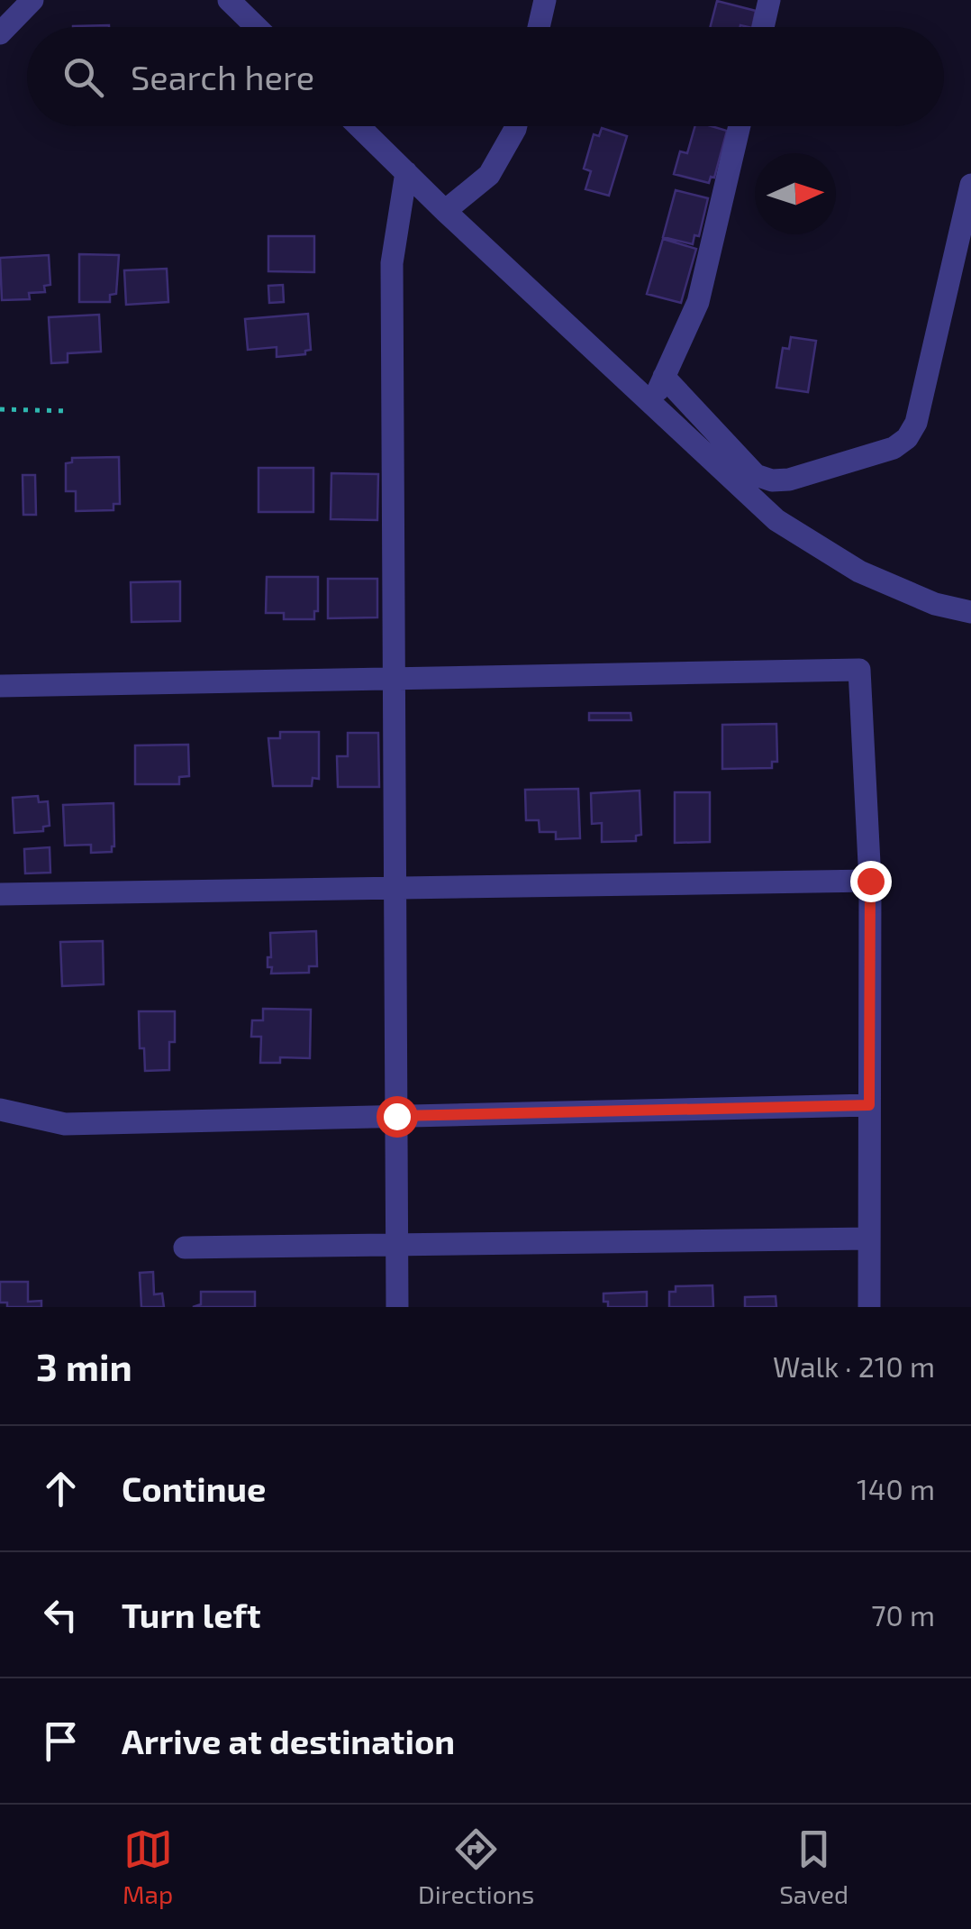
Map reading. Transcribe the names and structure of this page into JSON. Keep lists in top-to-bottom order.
{
  "north": "right",
  "page": {
    "search": "Search here",
    "heading": ["3 min", "Walk · 210 m"],
    "list": [
      ["Continue", "140 m"],
      ["Turn left", "70 m"],
      "Arrive at destination"
    ],
    "nav": ["Map", "Directions", "Saved"]
  }
}
